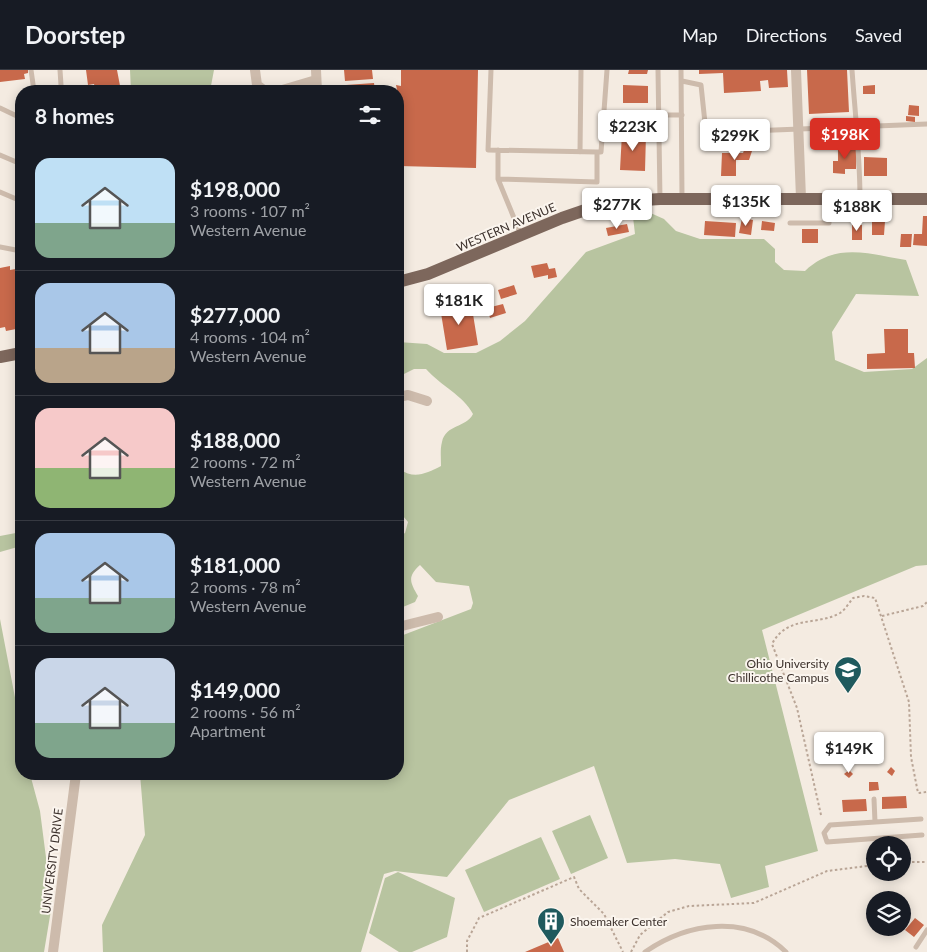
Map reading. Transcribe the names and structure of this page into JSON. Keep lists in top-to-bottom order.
{
  "streets": {
    "main road": ["WESTERN AVENUE"],
    "street": ["UNIVERSITY DRIVE"]
  },
  "places": {
    "school or university": ["Ohio University Chillicothe Campus"],
    "building": ["Shoemaker Center"]
  },
  "page": {
    "header": "Doorstep",
    "nav": ["Map", "Directions", "Saved"],
    "heading": "8 homes",
    "price": [
      "$223K",
      "$198K",
      "$299K",
      "$135K",
      "$277K",
      "$188K",
      "$181K",
      "$149K"
    ],
    "list": [
      {
        "name": "$198,000",
        "note": "3 rooms · 107 m² · Western Avenue"
      },
      {
        "name": "$277,000",
        "note": "4 rooms · 104 m² · Western Avenue"
      },
      {
        "name": "$188,000",
        "note": "2 rooms · 72 m² · Western Avenue"
      },
      {
        "name": "$181,000",
        "note": "2 rooms · 78 m² · Western Avenue"
      },
      {
        "name": "$149,000",
        "note": "2 rooms · 56 m² · Apartment"
      }
    ]
  }
}
